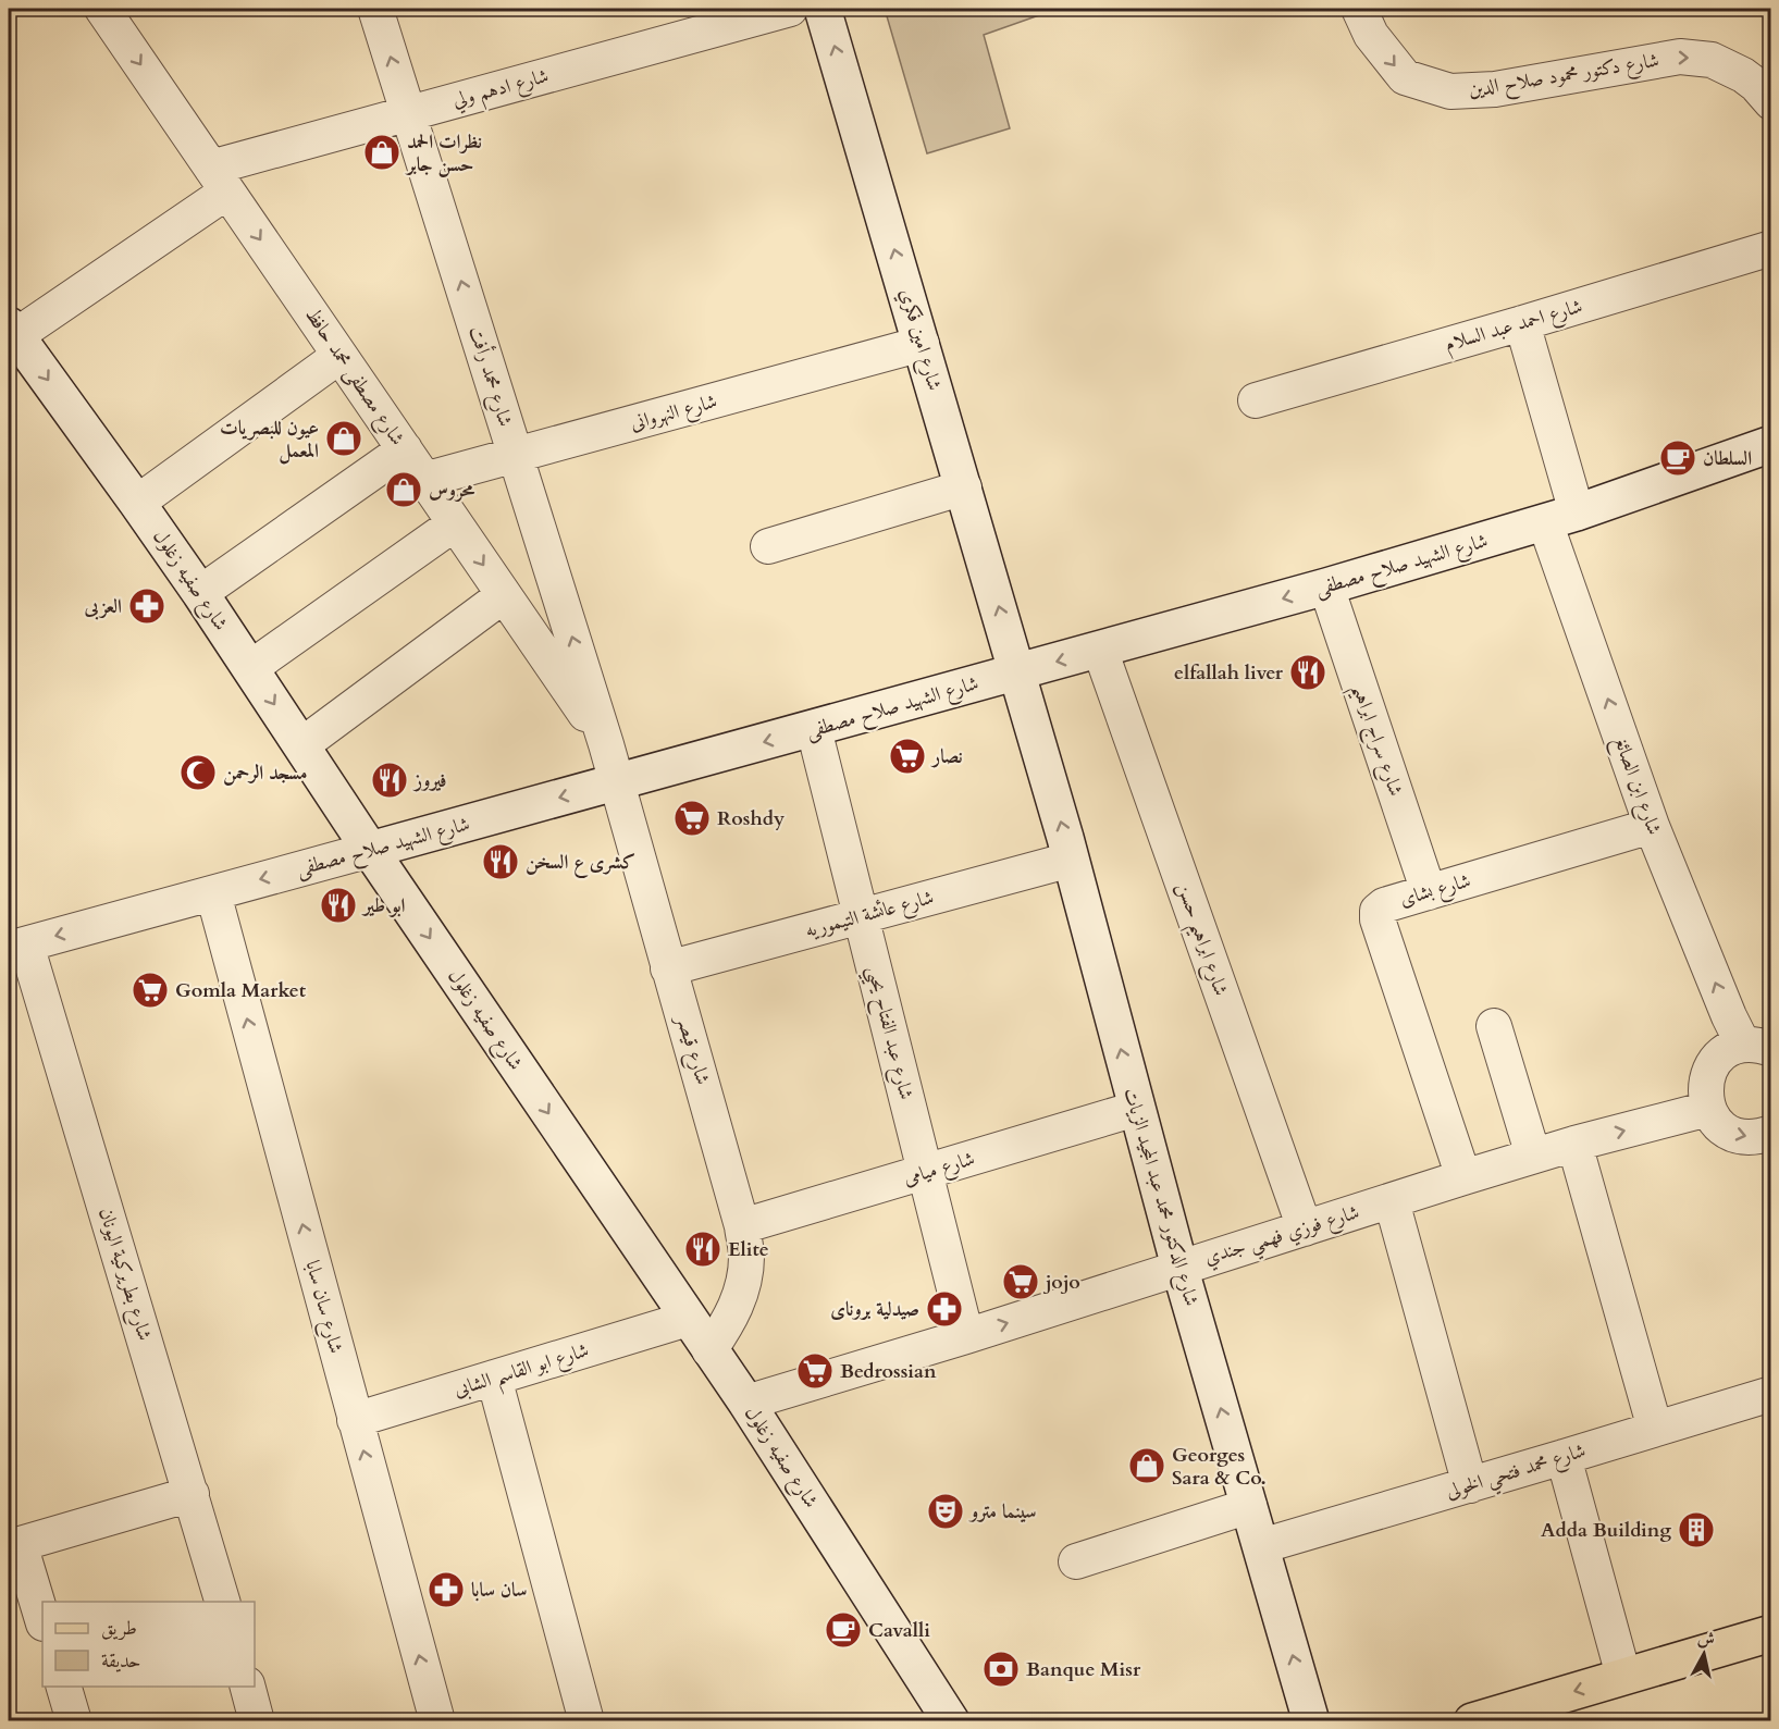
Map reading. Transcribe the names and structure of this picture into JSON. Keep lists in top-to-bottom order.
{
  "streets": {
    "main road": [
      "شارع امين فكري",
      "شارع الشهيد صلاح مصطفى",
      "شارع صفيه زغلول",
      "شارع الدكتور محمد عبد المجيد الزيات"
    ],
    "street": [
      "شارع دكتور محمود صلاح الدين",
      "شارع ادهم ولي",
      "شارع احمد عبد السلام",
      "شارع مصطفى محمد حافظ",
      "شارع محمد رأفت",
      "شارع النهروانى",
      "شارع سراج ابراهيم",
      "شارع ابن الصائغ",
      "شارع بشاى",
      "شارع عائشة التيموريه",
      "شارع ابراهيم حسن",
      "شارع عبد الفتاح يحيي",
      "شارع قيصر",
      "شارع ميامى",
      "شارع فوزي فهمي جندي",
      "شارع بطريركية اليونان",
      "شارع سان سابا",
      "شارع ابو القاسم الشابى",
      "شارع محمد فتحي الخولى"
    ]
  },
  "crossings": [
    ["شارع ادهم ولي", "شارع مصطفى محمد حافظ"],
    ["شارع ادهم ولي", "شارع محمد رأفت"],
    ["شارع ادهم ولي", "شارع صفيه زغلول"],
    ["شارع احمد عبد السلام", "شارع ابن الصائغ"],
    ["شارع امين فكري", "شارع النهروانى"],
    ["شارع امين فكري", "شارع الشهيد صلاح مصطفى"],
    ["شارع امين فكري", "شارع الدكتور محمد عبد المجيد الزيات"],
    ["شارع مصطفى محمد حافظ", "شارع محمد رأفت"],
    ["شارع مصطفى محمد حافظ", "شارع النهروانى"],
    ["شارع مصطفى محمد حافظ", "شارع قيصر"],
    ["شارع محمد رأفت", "شارع النهروانى"],
    ["شارع محمد رأفت", "شارع قيصر"],
    ["شارع الشهيد صلاح مصطفى", "شارع صفيه زغلول"],
    ["شارع الشهيد صلاح مصطفى", "شارع سراج ابراهيم"],
    ["شارع الشهيد صلاح مصطفى", "شارع ابن الصائغ"],
    ["شارع الشهيد صلاح مصطفى", "شارع ابراهيم حسن"],
    ["شارع الشهيد صلاح مصطفى", "شارع عبد الفتاح يحيي"],
    ["شارع الشهيد صلاح مصطفى", "شارع قيصر"],
    ["شارع الشهيد صلاح مصطفى", "شارع الدكتور محمد عبد المجيد الزيات"],
    ["شارع الشهيد صلاح مصطفى", "شارع بطريركية اليونان"],
    ["شارع الشهيد صلاح مصطفى", "شارع سان سابا"],
    ["شارع صفيه زغلول", "شارع قيصر"],
    ["شارع صفيه زغلول", "شارع فوزي فهمي جندي"],
    ["شارع صفيه زغلول", "شارع ابو القاسم الشابى"],
    ["شارع سراج ابراهيم", "شارع بشاى"],
    ["شارع ابن الصائغ", "شارع بشاى"],
    ["شارع بشاى", "شارع فوزي فهمي جندي"],
    ["شارع عائشة التيموريه", "شارع عبد الفتاح يحيي"],
    ["شارع عائشة التيموريه", "شارع قيصر"],
    ["شارع عائشة التيموريه", "شارع الدكتور محمد عبد المجيد الزيات"],
    ["شارع ابراهيم حسن", "شارع فوزي فهمي جندي"],
    ["شارع عبد الفتاح يحيي", "شارع ميامى"],
    ["شارع عبد الفتاح يحيي", "شارع فوزي فهمي جندي"],
    ["شارع قيصر", "شارع ميامى"],
    ["شارع ميامى", "شارع الدكتور محمد عبد المجيد الزيات"],
    ["شارع الدكتور محمد عبد المجيد الزيات", "شارع فوزي فهمي جندي"],
    ["شارع الدكتور محمد عبد المجيد الزيات", "شارع محمد فتحي الخولى"],
    ["شارع سان سابا", "شارع ابو القاسم الشابى"]
  ],
  "one_way": [
    "شارع دكتور محمود صلاح الدين",
    "شارع امين فكري",
    "شارع مصطفى محمد حافظ",
    "شارع محمد رأفت",
    "شارع الشهيد صلاح مصطفى",
    "شارع صفيه زغلول",
    "شارع الدكتور محمد عبد المجيد الزيات"
  ],
  "places": {
    "shop": [
      "نظرات الحمد حسن جابر",
      "عيون للبصريات المعمل",
      "محروس",
      "Georges Sara & Co."
    ],
    "cafe": ["السلطان", "Cavalli"],
    "pharmacy": ["العزبى", "صيدلية بروناى", "سان سابا"],
    "restaurant": [
      "elfallah liver",
      "فيروز",
      "كشرى ع السخن",
      "ابو طير",
      "Elite"
    ],
    "supermarket": [
      "نصار",
      "Roshdy",
      "Gomla Market",
      "jojo",
      "Bedrossian"
    ],
    "mosque": ["مسجد الرحمن"],
    "theatre": ["سينما مترو"],
    "building": ["Adda Building"],
    "bank": ["Banque Misr"]
  },
  "legend": ["طريق", "حديقة"],
  "north": "top"
}
